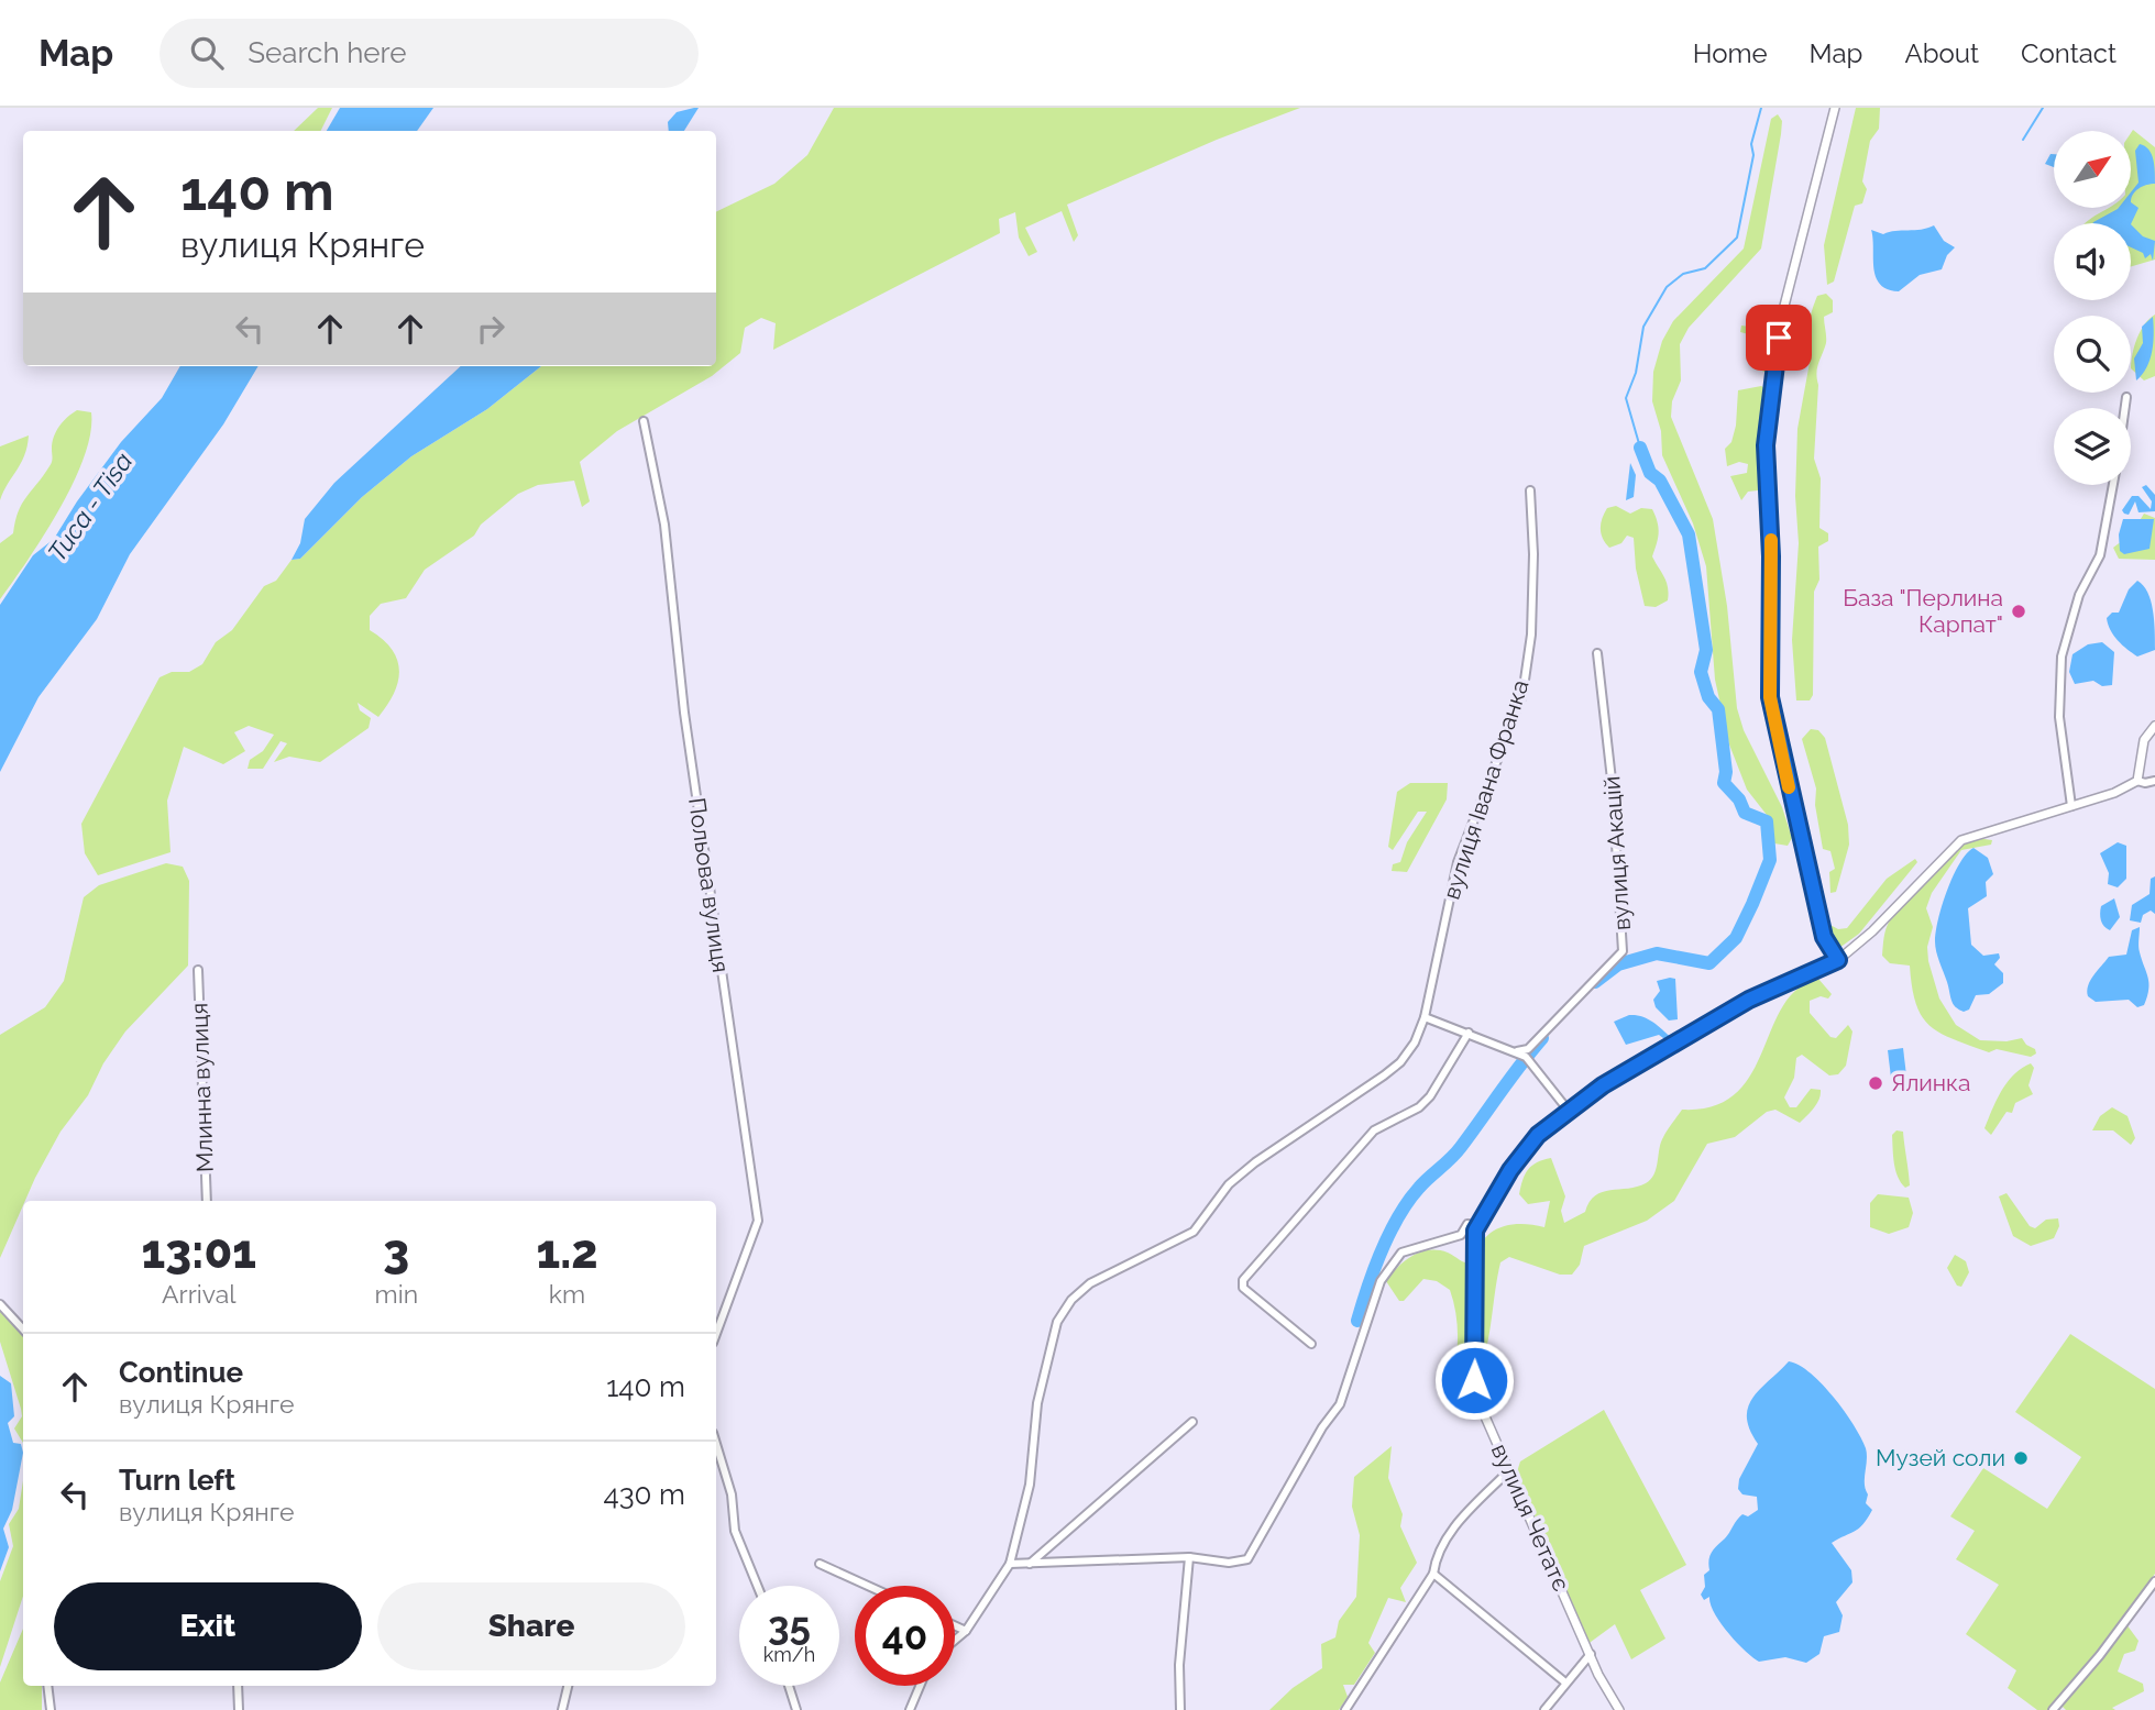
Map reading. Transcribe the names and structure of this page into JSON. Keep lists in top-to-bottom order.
{
  "streets": {
    "street": [
      "вулиця Івана Франка",
      "вулиця Акацій",
      "Польова вулиця",
      "Млинна вулиця",
      "вулиця Четатє"
    ]
  },
  "water": ["Тиса - Tisa"],
  "places": ["База \"Перлина Карпат\"", "Ялинка", "Музей соли"],
  "north": "top right",
  "page": {
    "header": "Map",
    "search": "Search here",
    "nav": [
      "Home",
      "Map",
      "About",
      "Contact"
    ],
    "turn": ["140 m", "вулиця Крянге"],
    "eta": [
      "13:01",
      "Arrival",
      "3",
      "min",
      "1.2",
      "km"
    ],
    "list": [
      {
        "name": "Continue",
        "note": "вулиця Крянге",
        "value": "140 m"
      },
      {
        "name": "Turn left",
        "note": "вулиця Крянге",
        "value": "430 m"
      }
    ],
    "buttons": ["Exit", "Share"],
    "speed": "35 km/h",
    "limit": "40"
  }
}
